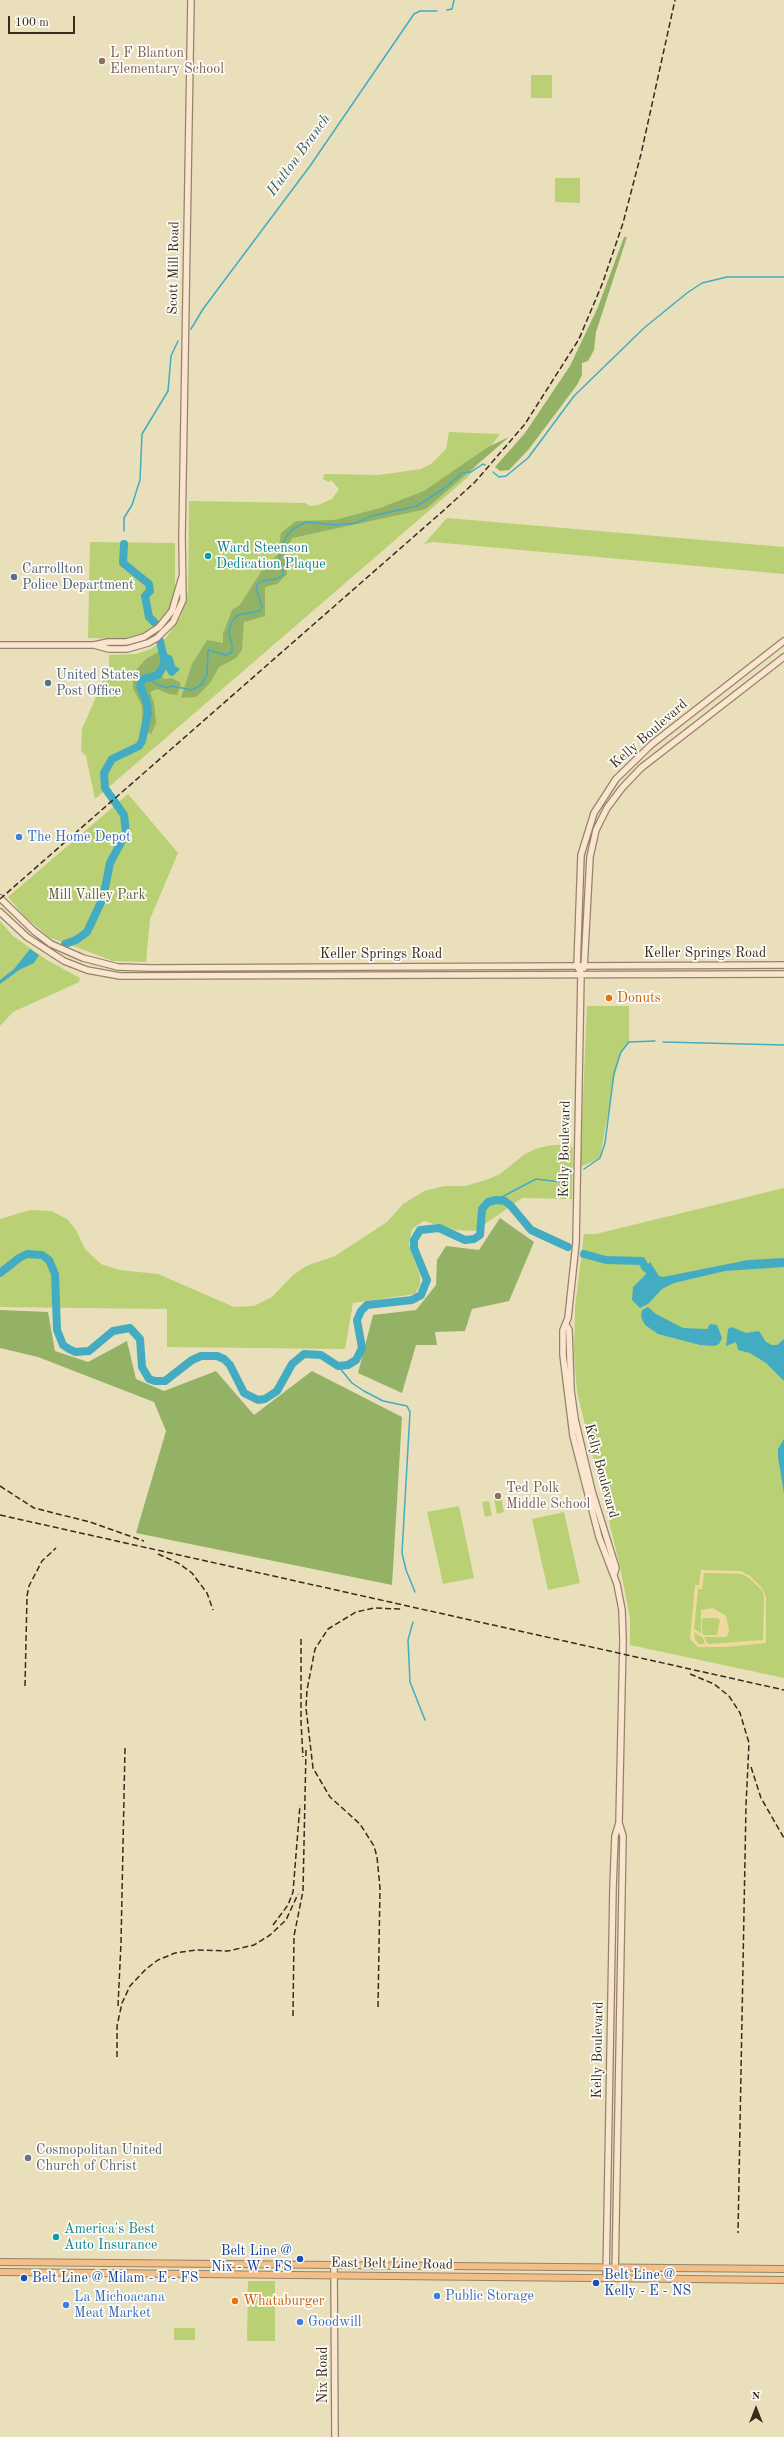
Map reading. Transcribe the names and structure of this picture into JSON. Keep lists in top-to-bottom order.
{
  "streets": {
    "main road": ["East Belt Line Road"],
    "street": [
      "Scott Mill Road",
      "Kelly Boulevard",
      "Keller Springs Road",
      "Nix Road"
    ]
  },
  "crossings": [
    ["Kelly Boulevard", "Keller Springs Road"],
    ["Kelly Boulevard", "East Belt Line Road"],
    ["East Belt Line Road", "Nix Road"]
  ],
  "water": ["Hutton Branch"],
  "parks": ["Mill Valley Park"],
  "places": [
    "L F Blanton Elementary School",
    "Ward Steenson Dedication Plaque",
    "Carrollton Police Department",
    "United States Post Office",
    "The Home Depot",
    "Donuts",
    "Ted Polk Middle School",
    "Cosmopolitan United Church of Christ",
    "America's Best Auto Insurance",
    "Belt Line @ Nix - W - FS",
    "Belt Line @ Milam - E - FS",
    "Belt Line @ Kelly - E - NS",
    "Public Storage",
    "Whataburger",
    "La Michoacana Meat Market",
    "Goodwill"
  ],
  "scale_bar": "100 m",
  "north": "top"
}
